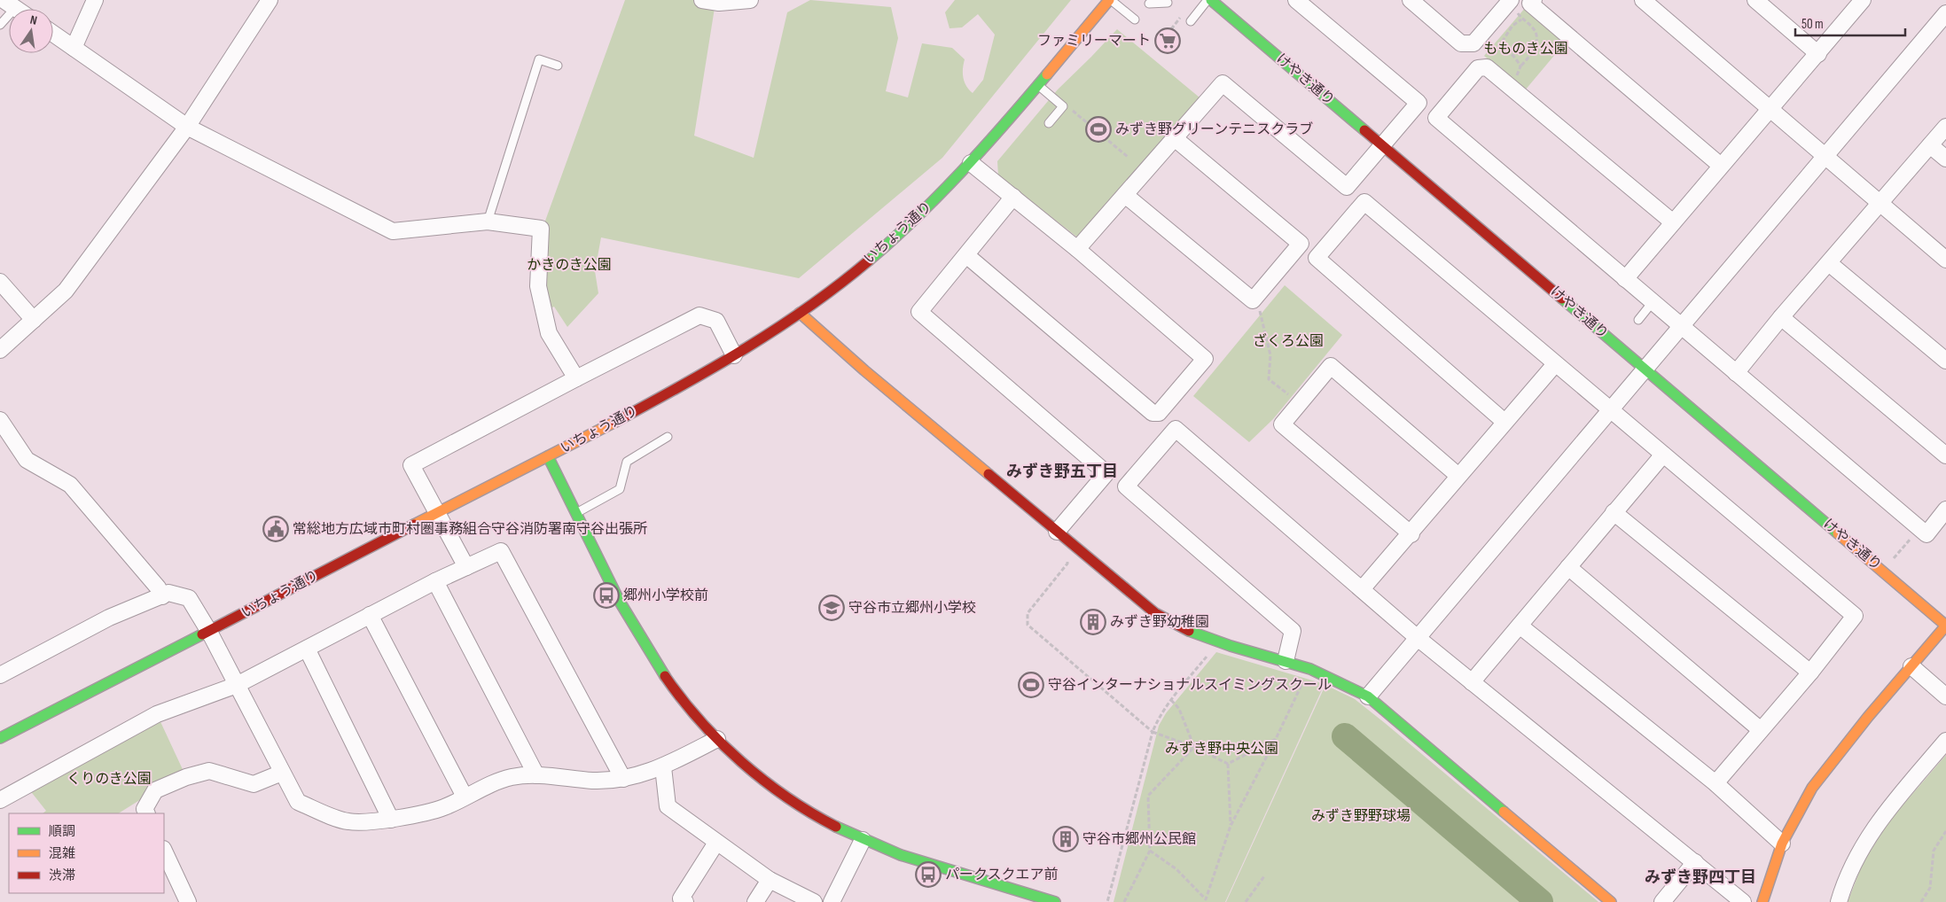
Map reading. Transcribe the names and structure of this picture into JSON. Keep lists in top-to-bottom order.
{
  "streets": {
    "street": ["けやき通り", "いちょう通り"]
  },
  "districts": ["みずき野五丁目", "みずき野四丁目"],
  "parks": [
    "もものき公園",
    "かきのき公園",
    "ざくろ公園",
    "みずき野中央公園",
    "くりのき公園",
    "みずき野野球場"
  ],
  "places": {
    "supermarket": ["ファミリーマート"],
    "sports": ["みずき野グリーンテニスクラブ", "守谷インターナショナルスイミングスクール"],
    "public building": ["常総地方広域市町村圏事務組合守谷消防署南守谷出張所"],
    "bus stop": ["郷州小学校前", "パークスクエア前"],
    "school or university": ["守谷市立郷州小学校"],
    "building": ["みずき野幼稚園", "守谷市郷州公民館"]
  },
  "legend": ["順調", "混雑", "渋滞"],
  "scale_bar": "50 m",
  "north": "top"
}
